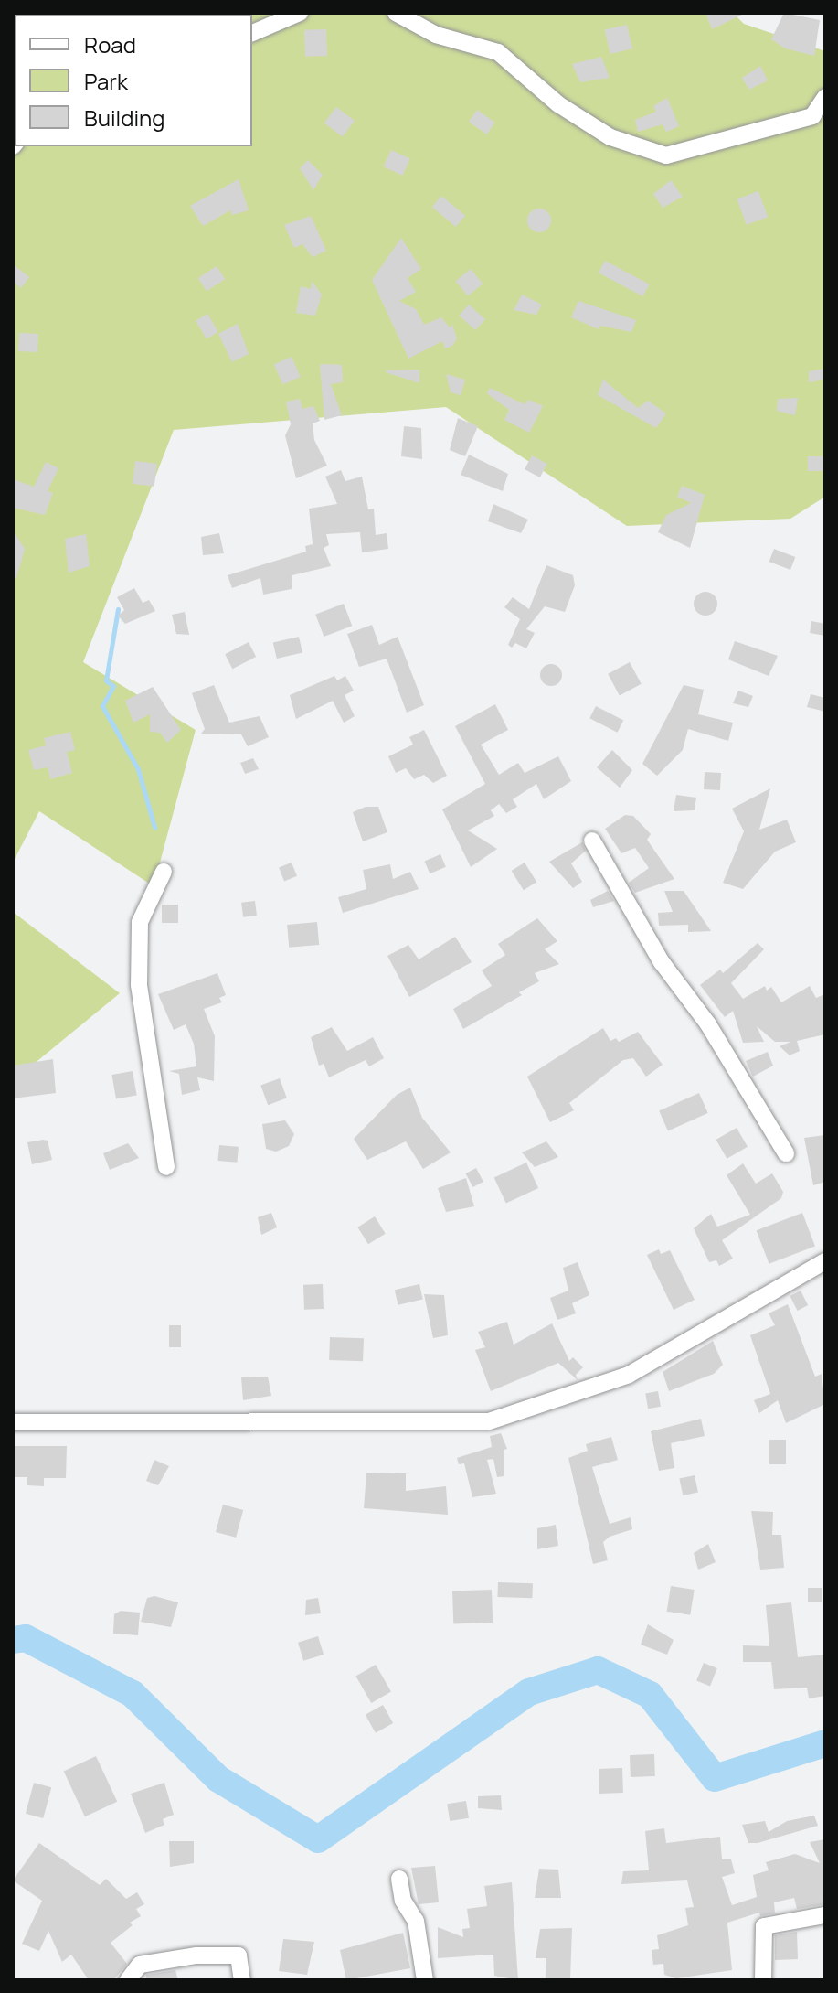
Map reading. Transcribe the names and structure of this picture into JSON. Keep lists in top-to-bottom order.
{
  "legend": ["Road", "Park", "Building"]
}
